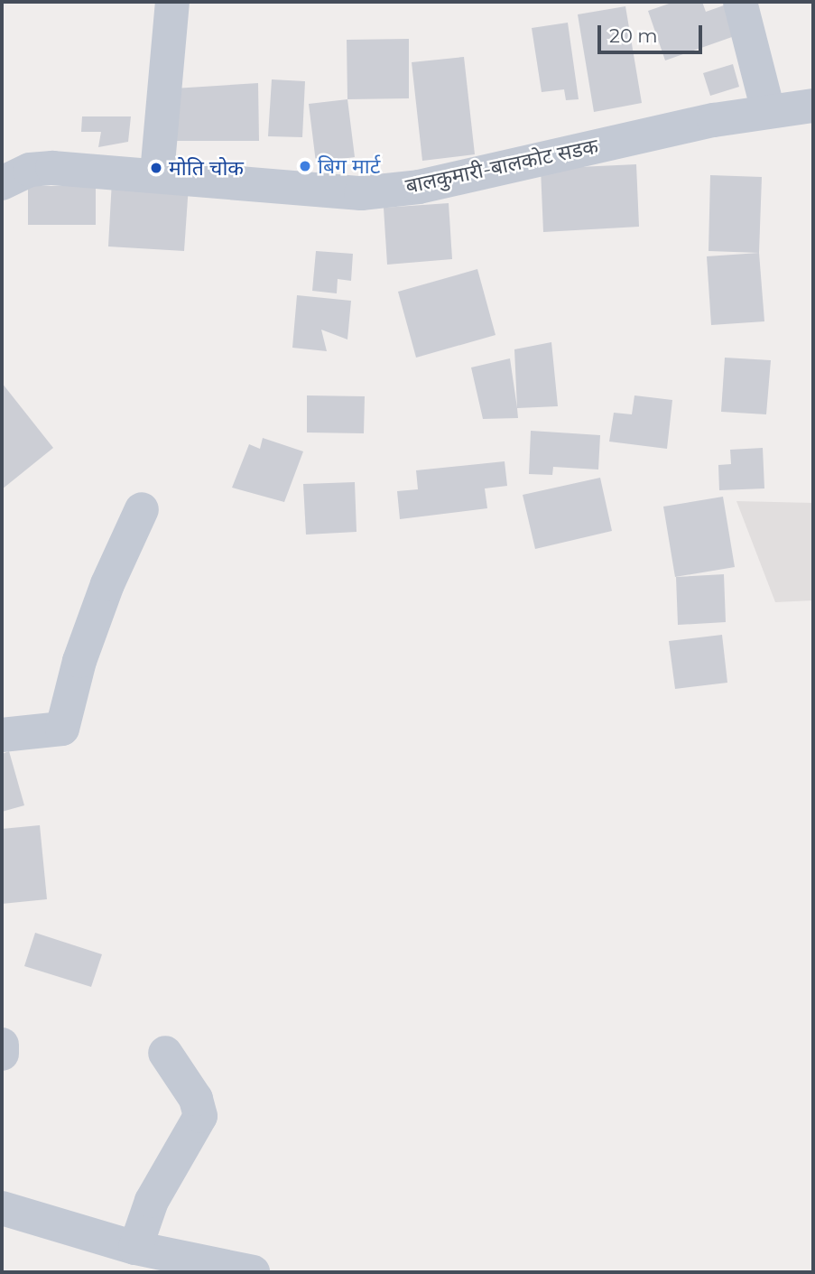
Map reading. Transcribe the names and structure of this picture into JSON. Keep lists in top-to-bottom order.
{
  "streets": {
    "street": ["बालकुमारी-बालकोट सडक"]
  },
  "places": ["बिग मार्ट", "मोति चोक"],
  "scale_bar": "20 m"
}
